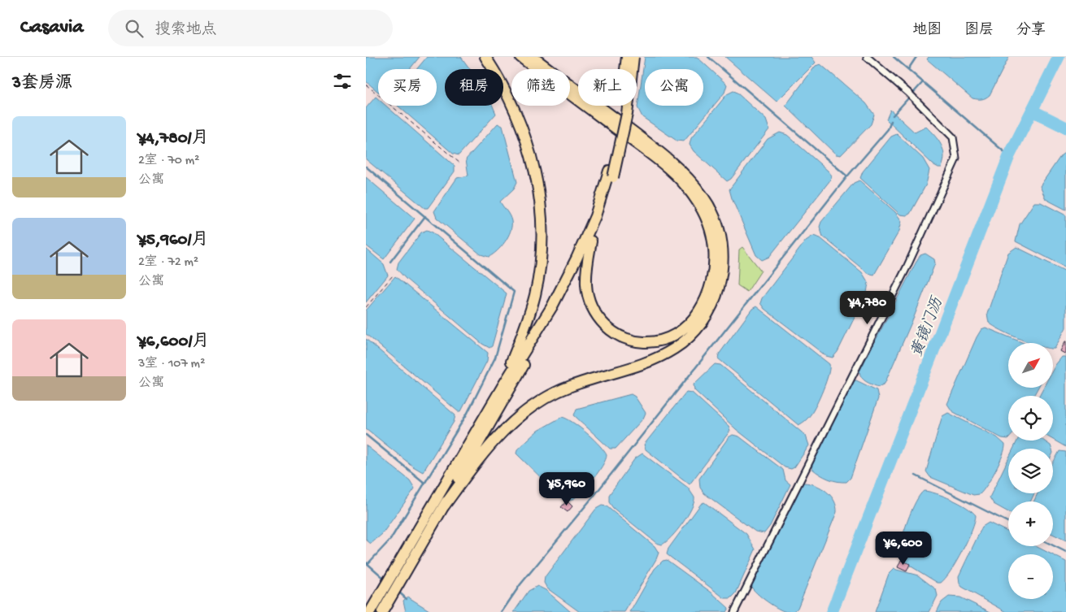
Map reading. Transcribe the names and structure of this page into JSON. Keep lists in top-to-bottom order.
{
  "water": ["黄镜门沥"],
  "north": "top right",
  "page": {
    "header": "Casavia",
    "search": "搜索地点",
    "nav": ["地图", "图层", "分享"],
    "heading": "3套房源",
    "chip": [
      "买房",
      "租房",
      "筛选",
      "新上",
      "公寓"
    ],
    "list": [
      {
        "name": "¥4,780/月",
        "note": "2室 · 70 m² · 公寓"
      },
      {
        "name": "¥5,960/月",
        "note": "2室 · 72 m² · 公寓"
      },
      {
        "name": "¥6,600/月",
        "note": "3室 · 107 m² · 公寓"
      }
    ],
    "price": ["¥4,780", "¥5,960", "¥6,600"],
    "map_buttons": ["+", "−"]
  }
}
